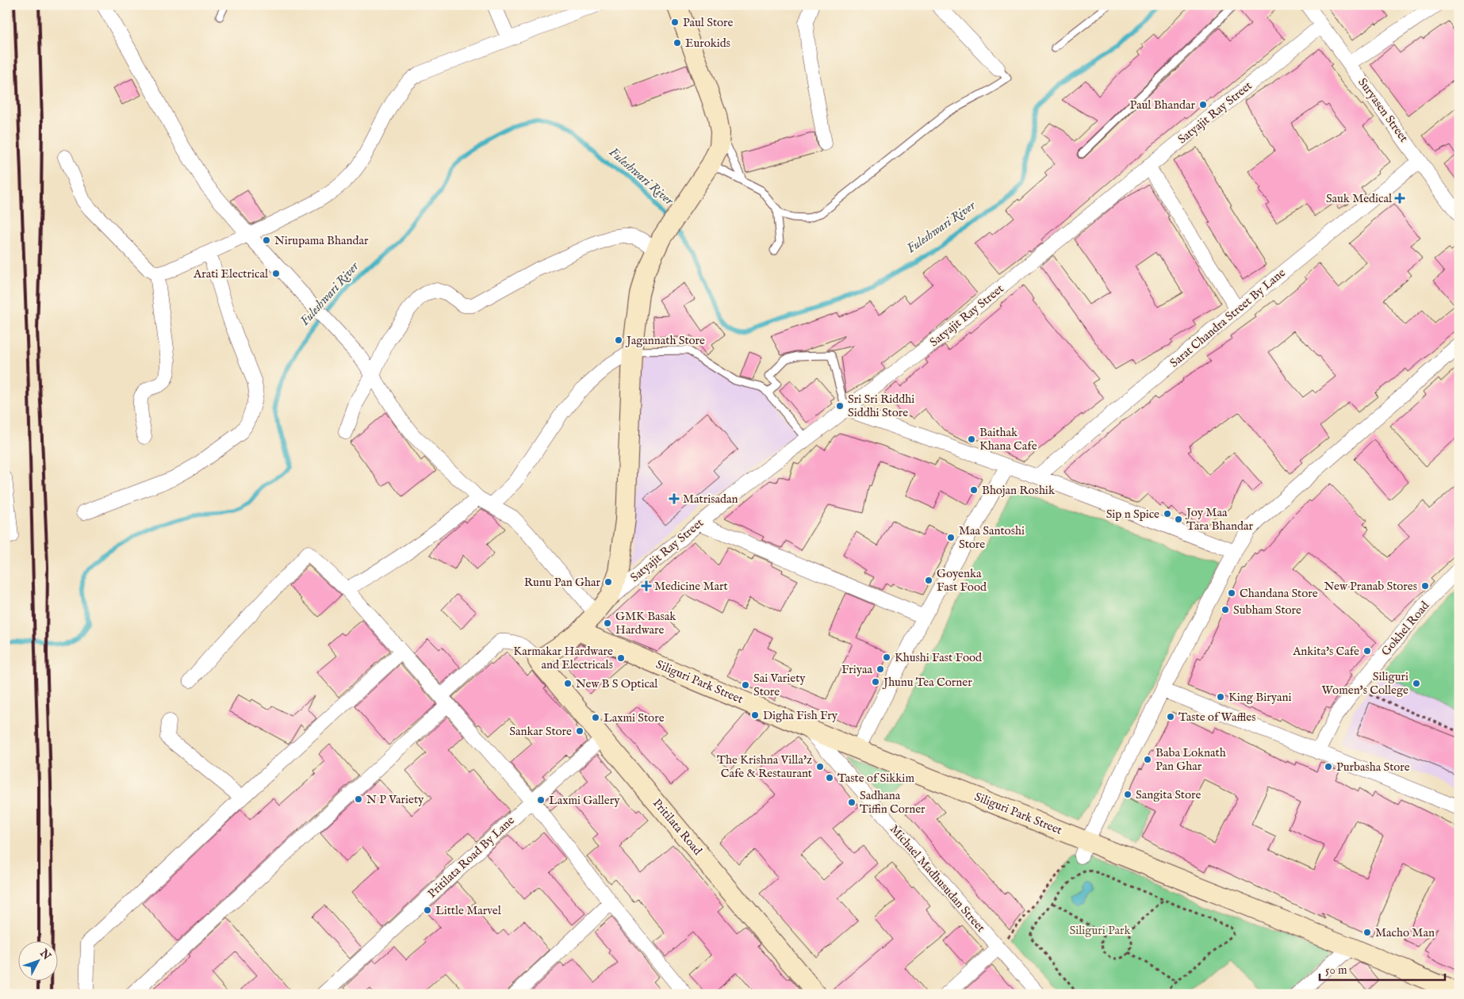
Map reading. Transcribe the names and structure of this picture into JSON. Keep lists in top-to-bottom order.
{
  "streets": {
    "street": [
      "Suryasen Street",
      "Satyajit Ray Street",
      "Sarat Chandra Street By Lane",
      "Gokhel Road",
      "Siliguri Park Street",
      "Pritilata Road",
      "Pritilata Road By Lane",
      "Michael Madhusudan Street"
    ]
  },
  "crossings": [
    ["Suryasen Street", "Satyajit Ray Street"],
    ["Suryasen Street", "Sarat Chandra Street By Lane"],
    ["Siliguri Park Street", "Michael Madhusudan Street"],
    ["Pritilata Road", "Pritilata Road By Lane"]
  ],
  "water": ["Fuleshwari River"],
  "parks": ["Siliguri Park"],
  "places": {
    "other": [
      "Paul Store",
      "Eurokids",
      "Paul Bhandar",
      "Nirupama Bhandar",
      "Arati Electrical",
      "Jagannath Store",
      "Sri Sri Riddhi Siddhi Store",
      "Baithak Khana Cafe",
      "Bhojan Roshik",
      "Sip n Spice",
      "Joy Maa Tara Bhandar",
      "Maa Santoshi Store",
      "Goyenka Fast Food",
      "Runu Pan Ghar",
      "New Pranab Stores",
      "Chandana Store",
      "Subham Store",
      "GMK Basak Hardware",
      "Ankita's Cafe",
      "Khushi Fast Food",
      "Karmakar Hardware and Electricals",
      "Friyaa",
      "Jhunu Tea Corner",
      "New B S Optical",
      "Siliguri Women's College",
      "Sai Variety Store",
      "King Biryani",
      "Digha Fish Fry",
      "Taste of Waffles",
      "Laxmi Store",
      "Sankar Store",
      "Baba Loknath Pan Ghar",
      "The Krishna Villa'z Cafe & Restaurant",
      "Purbasha Store",
      "Taste of Sikkim",
      "Sangita Store",
      "N P Variety",
      "Laxmi Gallery",
      "Sadhana Tiffin Corner",
      "Little Marvel",
      "Macho Man"
    ],
    "health": ["Sauk Medical", "Matrisadan", "Medicine Mart"]
  },
  "scale_bar": "50 m",
  "north": "top right"
}
